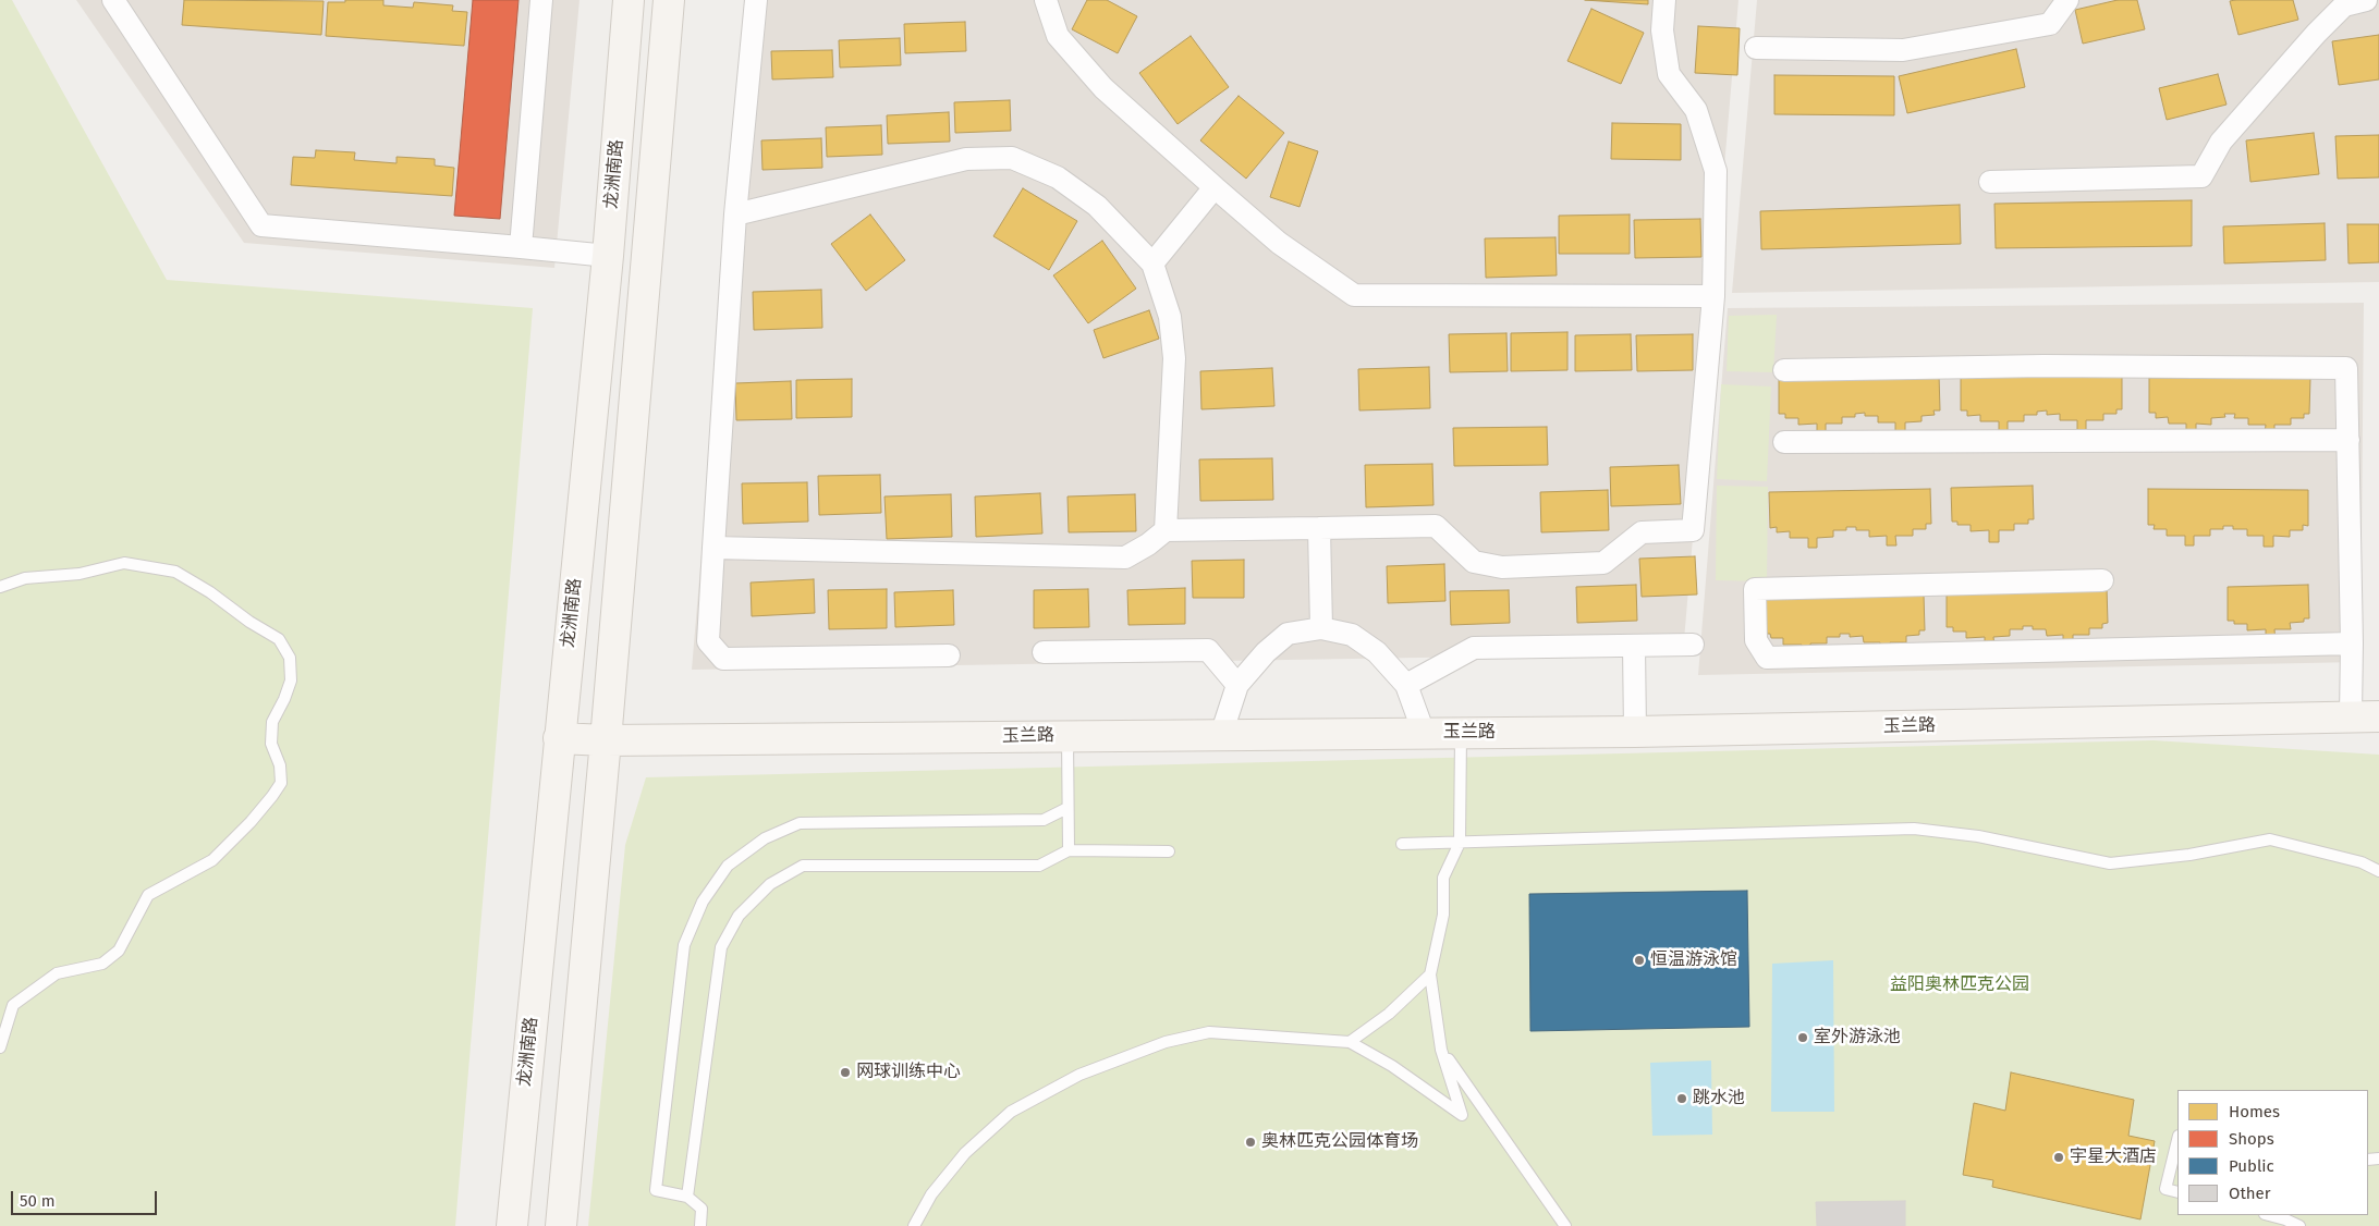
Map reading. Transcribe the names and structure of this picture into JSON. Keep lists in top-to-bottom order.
{
  "streets": {
    "main road": ["龙洲南路", "玉兰路"]
  },
  "crossings": [
    ["龙洲南路", "玉兰路"]
  ],
  "parks": ["益阳奥林匹克公园"],
  "places": [
    "恒温游泳馆",
    "室外游泳池",
    "网球训练中心",
    "跳水池",
    "奥林匹克公园体育场",
    "宇星大酒店"
  ],
  "legend": [
    "Homes",
    "Shops",
    "Public",
    "Other"
  ],
  "scale_bar": "50 m"
}
